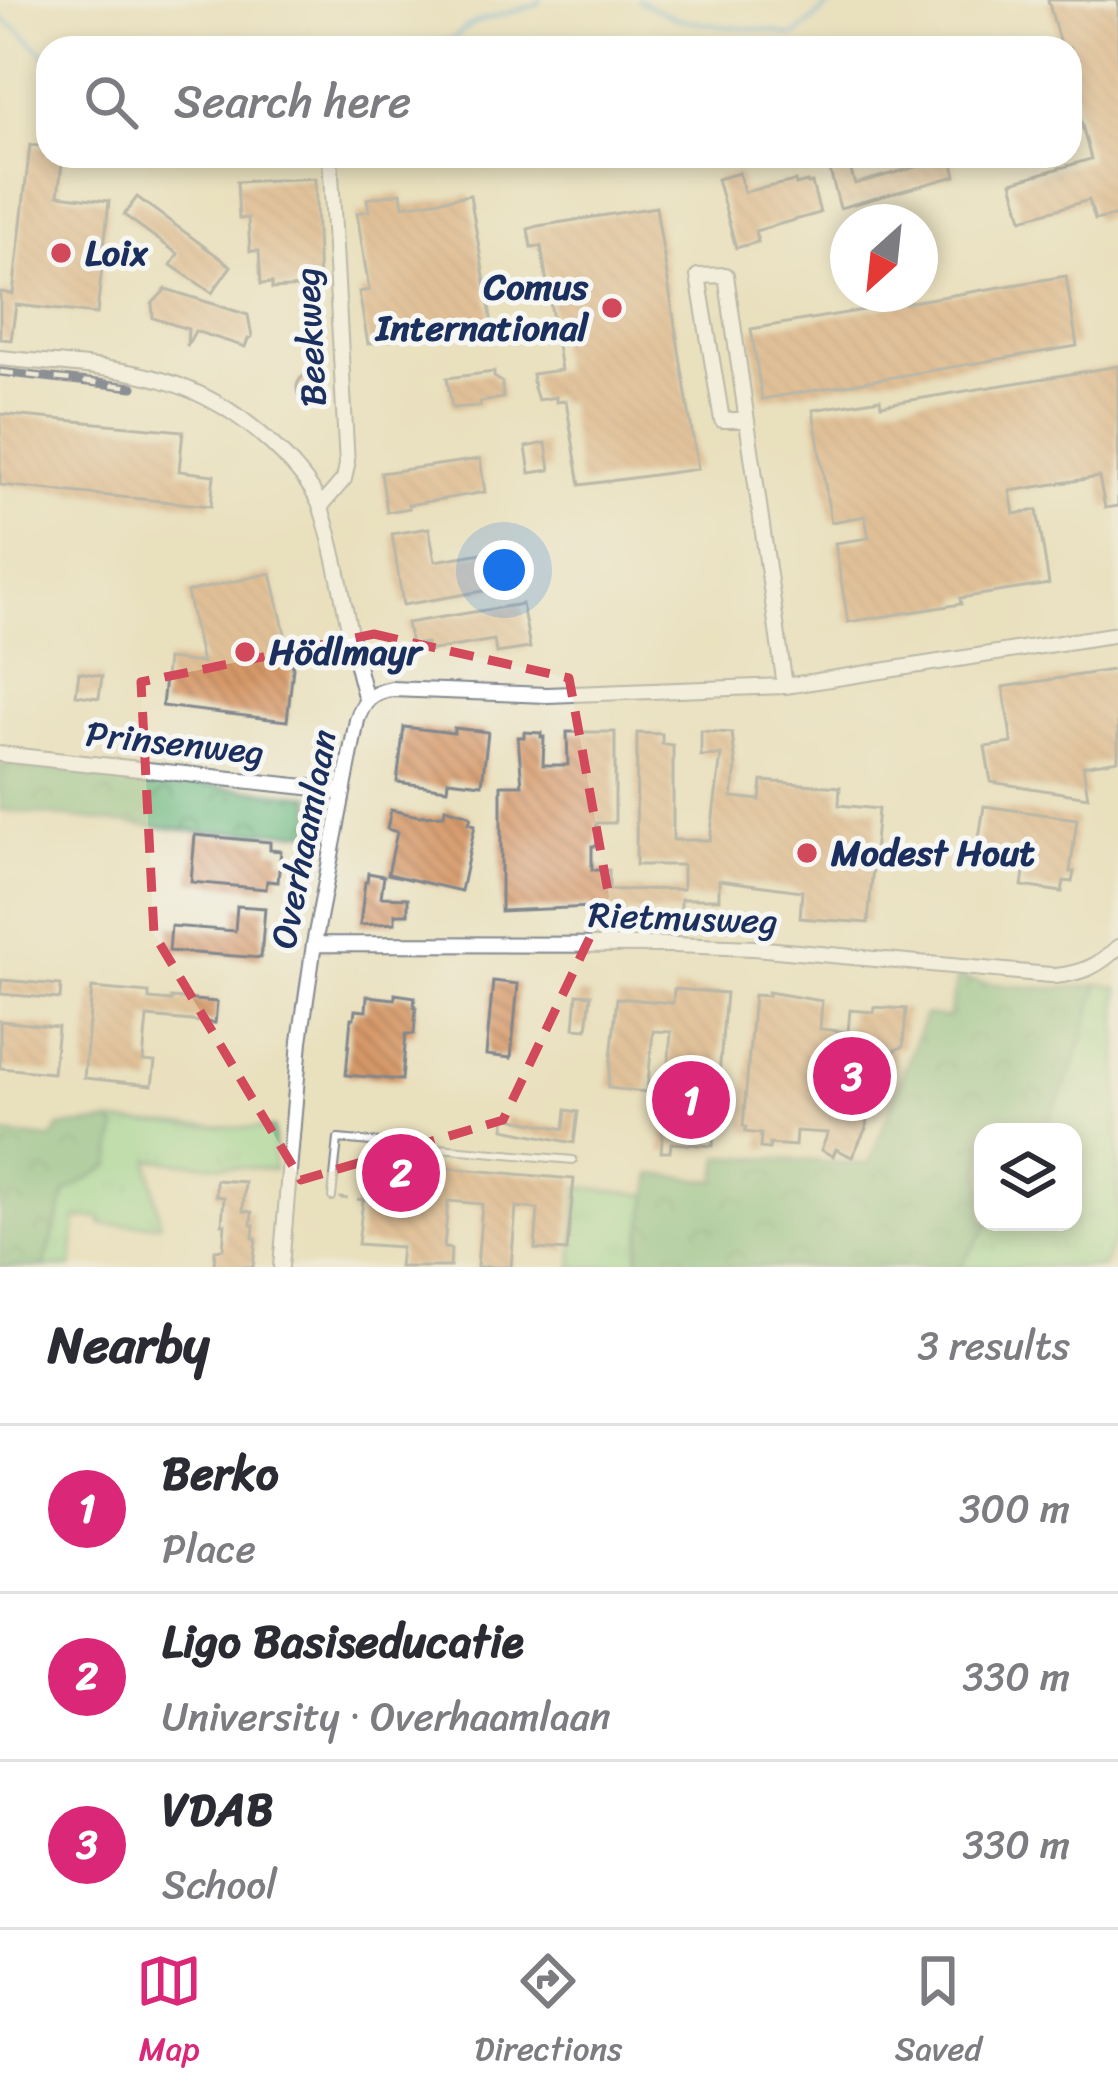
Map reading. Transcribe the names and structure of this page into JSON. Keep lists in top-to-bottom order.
{
  "streets": {
    "street": [
      "Beekweg",
      "Prinsenweg",
      "Overhaamlaan",
      "Rietmusweg"
    ]
  },
  "crossings": [
    ["Prinsenweg", "Overhaamlaan"],
    ["Overhaamlaan", "Rietmusweg"]
  ],
  "places": [
    "Loix",
    "Comus International",
    "Hödlmayr",
    "Modest Hout"
  ],
  "north": "bottom left",
  "page": {
    "search": "Search here",
    "pins": ["3", "1", "2"],
    "heading": ["Nearby", "3 results"],
    "list": [
      {
        "mark": "1",
        "name": "Berko",
        "note": "Place",
        "value": "300 m"
      },
      {
        "mark": "2",
        "name": "Ligo Basiseducatie",
        "note": "University · Overhaamlaan",
        "value": "330 m"
      },
      {
        "mark": "3",
        "name": "VDAB",
        "note": "School",
        "value": "330 m"
      }
    ],
    "nav": ["Map", "Directions", "Saved"]
  }
}
